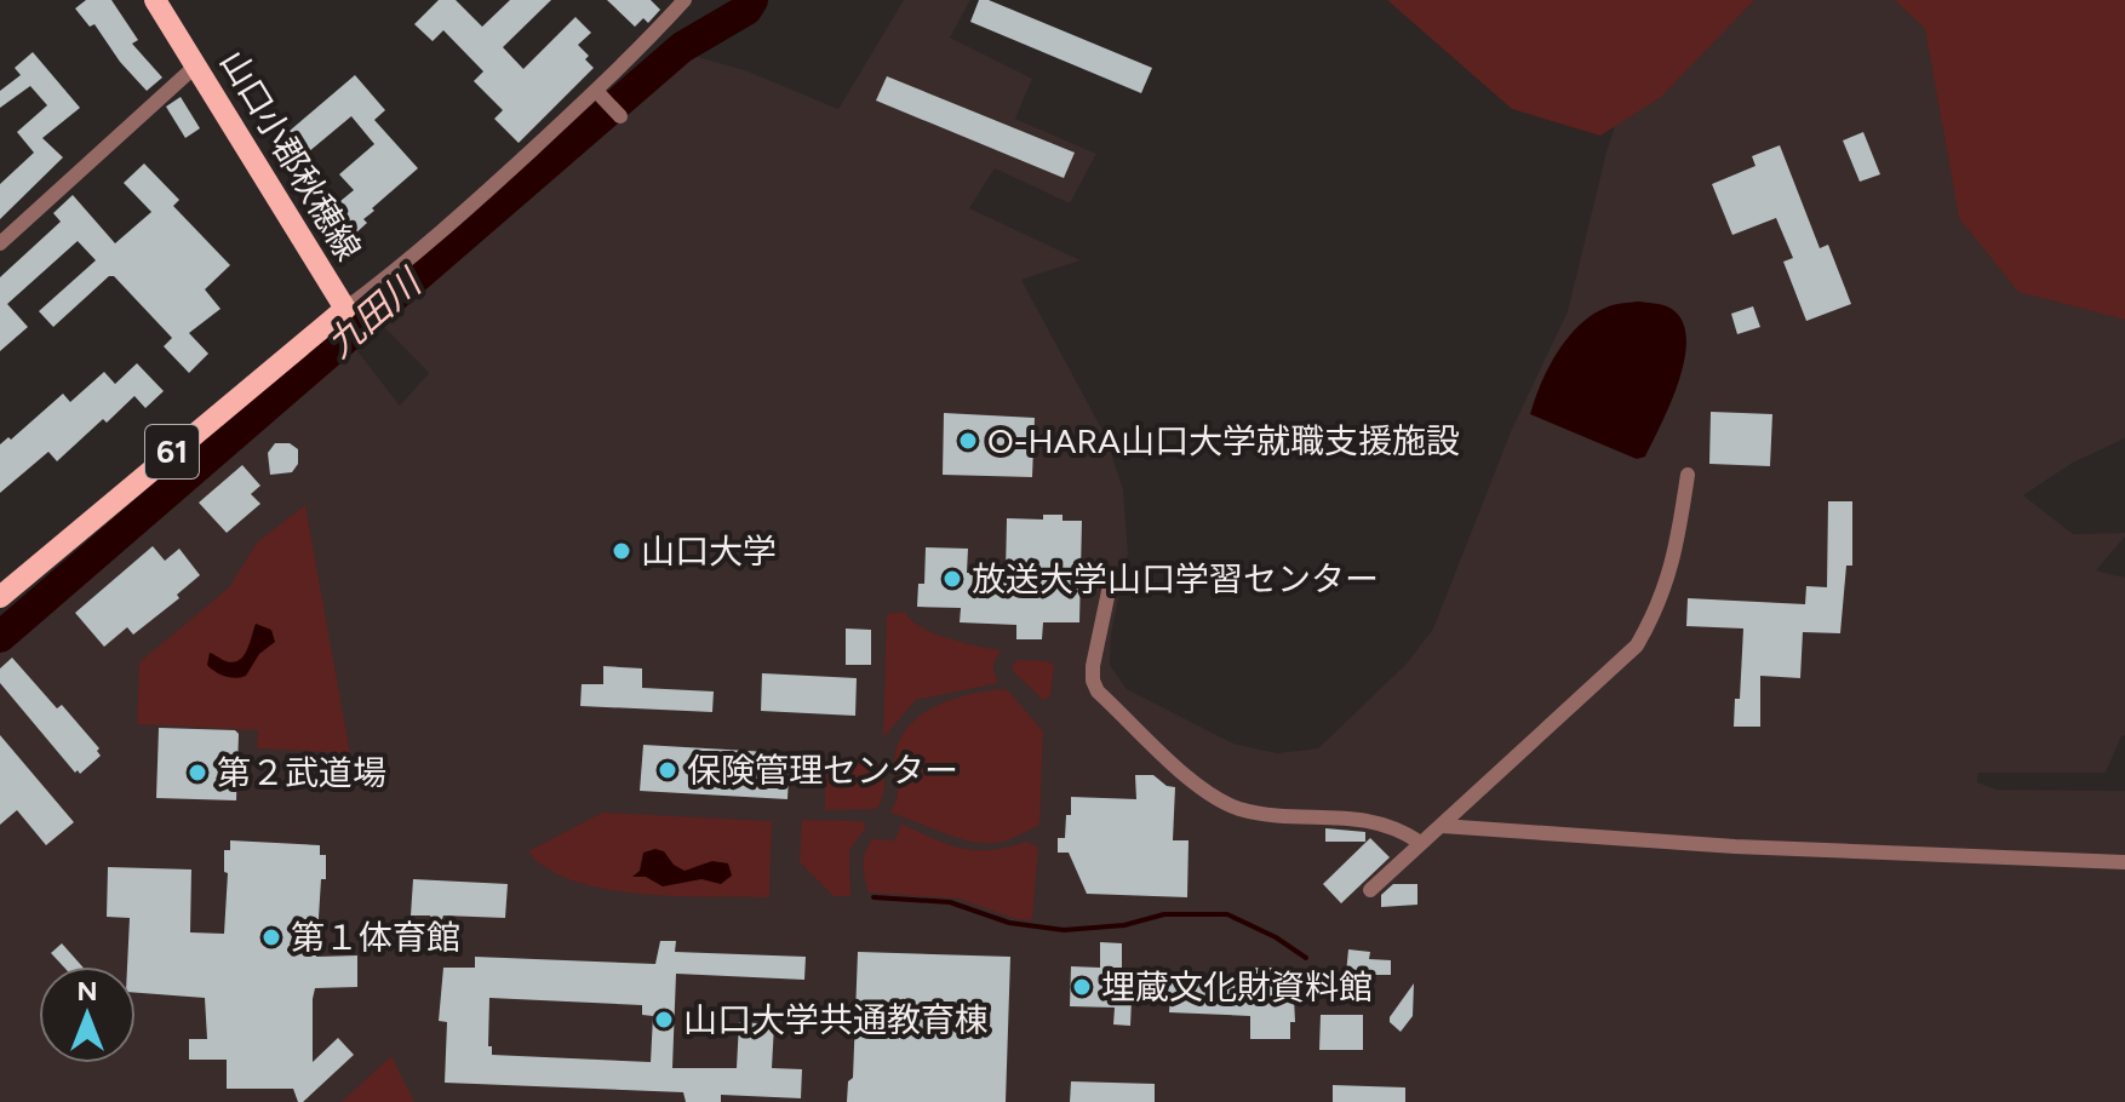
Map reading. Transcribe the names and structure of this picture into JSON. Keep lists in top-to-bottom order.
{
  "streets": {
    "main road": ["山口小郡秋穂線", "61"]
  },
  "water": ["九田川"],
  "places": [
    "O-HARA山口大学就職支援施設",
    "山口大学",
    "放送大学山口学習センター",
    "保険管理センター",
    "第２武道場",
    "第１体育館",
    "埋蔵文化財資料館",
    "山口大学共通教育棟"
  ],
  "north": "top"
}
